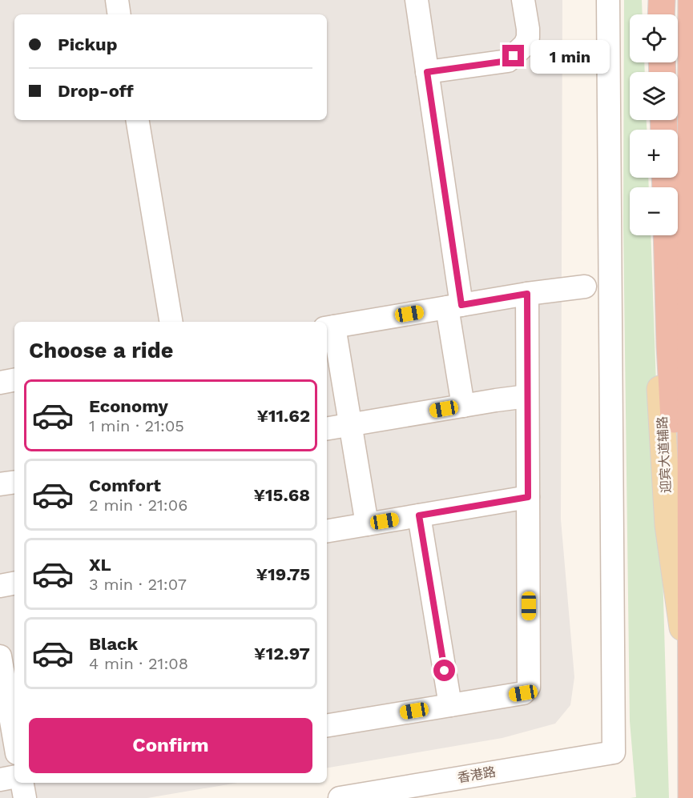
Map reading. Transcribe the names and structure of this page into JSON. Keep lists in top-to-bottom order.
{
  "streets": {
    "main road": ["迎宾大道辅路"],
    "street": ["香港路"]
  },
  "page": {
    "map_buttons": ["+", "−"],
    "banner": ["Pickup", "Drop-off"],
    "bubble": "1 min",
    "heading": "Choose a ride",
    "list": [
      {
        "name": "Economy",
        "note": "1 min · 21:05",
        "value": "¥11.62"
      },
      {
        "name": "Comfort",
        "note": "2 min · 21:06",
        "value": "¥15.68"
      },
      {
        "name": "XL",
        "note": "3 min · 21:07",
        "value": "¥19.75"
      },
      {
        "name": "Black",
        "note": "4 min · 21:08",
        "value": "¥12.97"
      }
    ],
    "buttons": "Confirm"
  }
}
